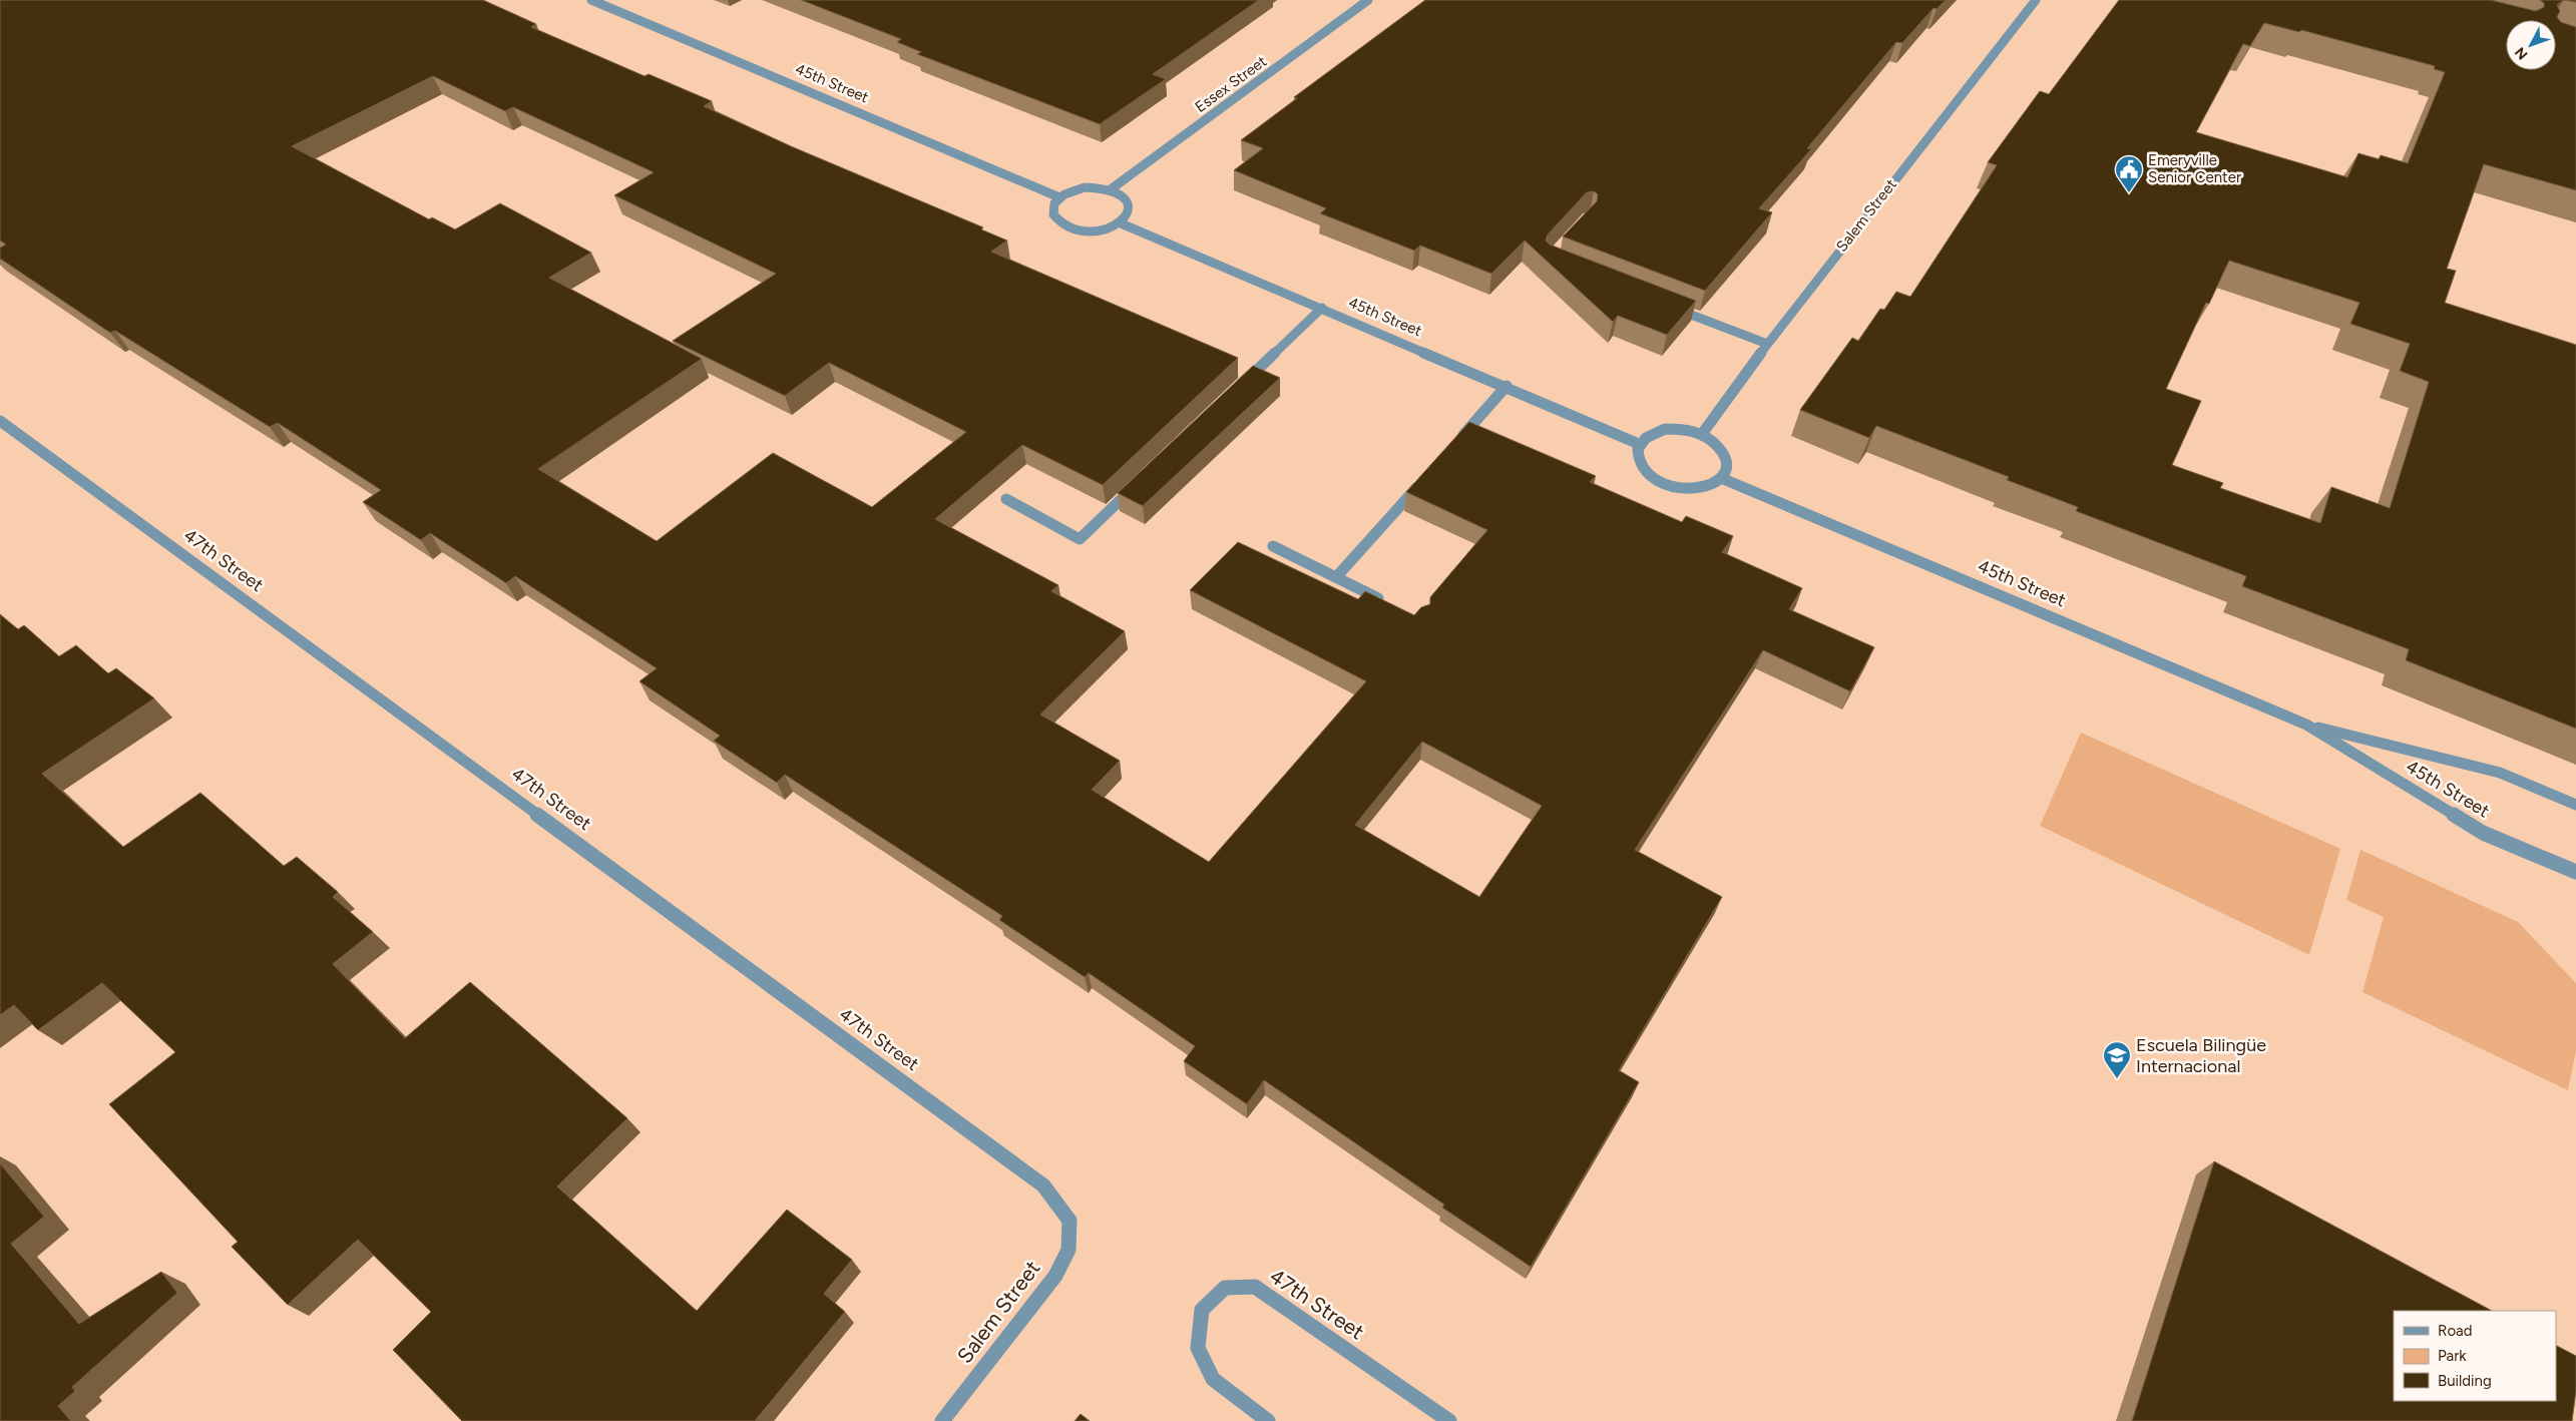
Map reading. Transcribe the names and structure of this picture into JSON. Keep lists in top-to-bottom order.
{
  "streets": {
    "street": [
      "45th Street",
      "Essex Street",
      "Salem Street",
      "47th Street"
    ]
  },
  "crossings": [
    ["45th Street", "Salem Street"],
    ["Salem Street", "47th Street"]
  ],
  "places": {
    "public building": ["Emeryville Senior Center"],
    "school or university": ["Escuela Bilingüe Internacional"]
  },
  "legend": ["Road", "Park", "Building"],
  "north": "bottom left"
}
